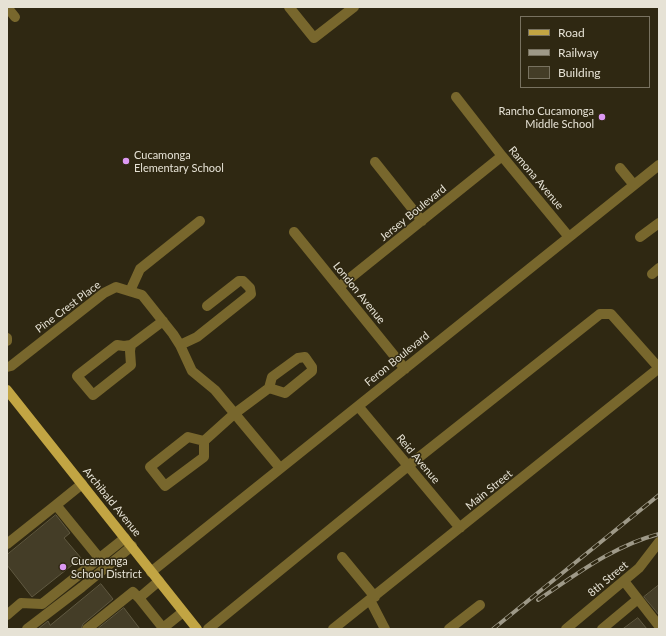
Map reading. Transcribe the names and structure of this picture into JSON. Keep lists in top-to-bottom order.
{
  "streets": {
    "main road": ["Archibald Avenue"],
    "street": [
      "Ramona Avenue",
      "Jersey Boulevard",
      "London Avenue",
      "Pine Crest Place",
      "Feron Boulevard",
      "Reid Avenue",
      "Main Street",
      "8th Street"
    ]
  },
  "crossings": [
    ["Ramona Avenue", "Jersey Boulevard"],
    ["Ramona Avenue", "Feron Boulevard"],
    ["Jersey Boulevard", "London Avenue"],
    ["London Avenue", "Feron Boulevard"],
    ["Pine Crest Place", "Feron Boulevard"],
    ["Feron Boulevard", "Reid Avenue"],
    ["Feron Boulevard", "Archibald Avenue"],
    ["Reid Avenue", "Main Street"]
  ],
  "places": ["Rancho Cucamonga Middle School", "Cucamonga Elementary School", "Cucamonga School District"],
  "legend": ["Road", "Railway", "Building"]
}
